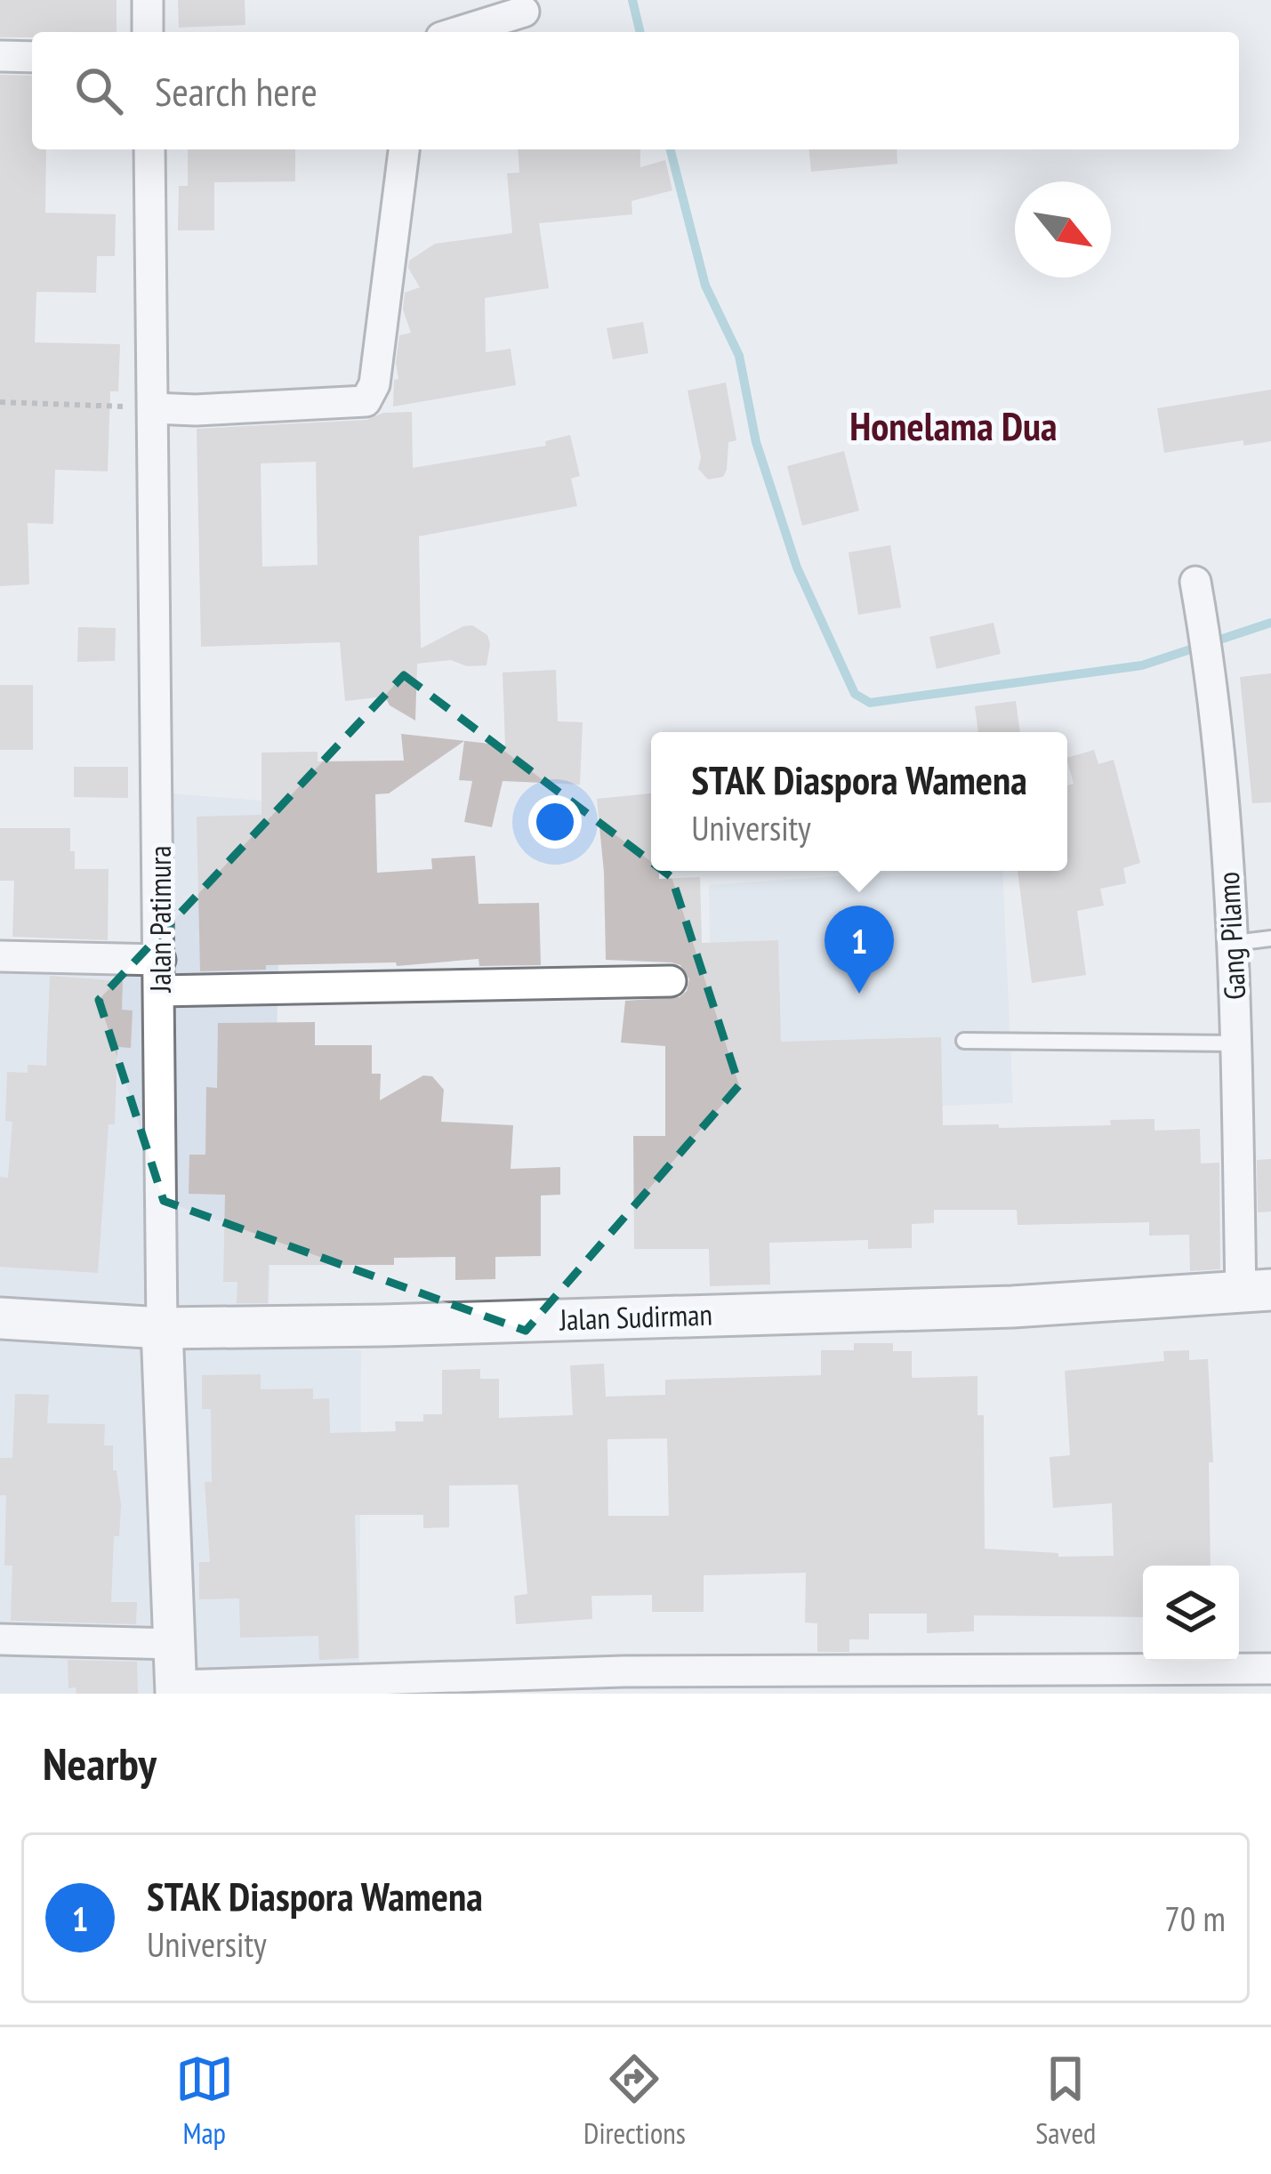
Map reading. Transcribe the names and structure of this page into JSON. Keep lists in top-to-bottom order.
{
  "streets": {
    "street": ["Jalan Patimura", "Gang Pilamo", "Jalan Sudirman"]
  },
  "crossings": [
    ["Jalan Patimura", "Jalan Sudirman"],
    ["Gang Pilamo", "Jalan Sudirman"]
  ],
  "districts": ["Honelama Dua"],
  "north": "bottom right",
  "page": {
    "search": "Search here",
    "popup": ["STAK Diaspora Wamena", "University"],
    "pins": "1",
    "heading": "Nearby",
    "list": [
      {
        "mark": "1",
        "name": "STAK Diaspora Wamena",
        "note": "University",
        "value": "70 m"
      }
    ],
    "nav": ["Map", "Directions", "Saved"]
  }
}
